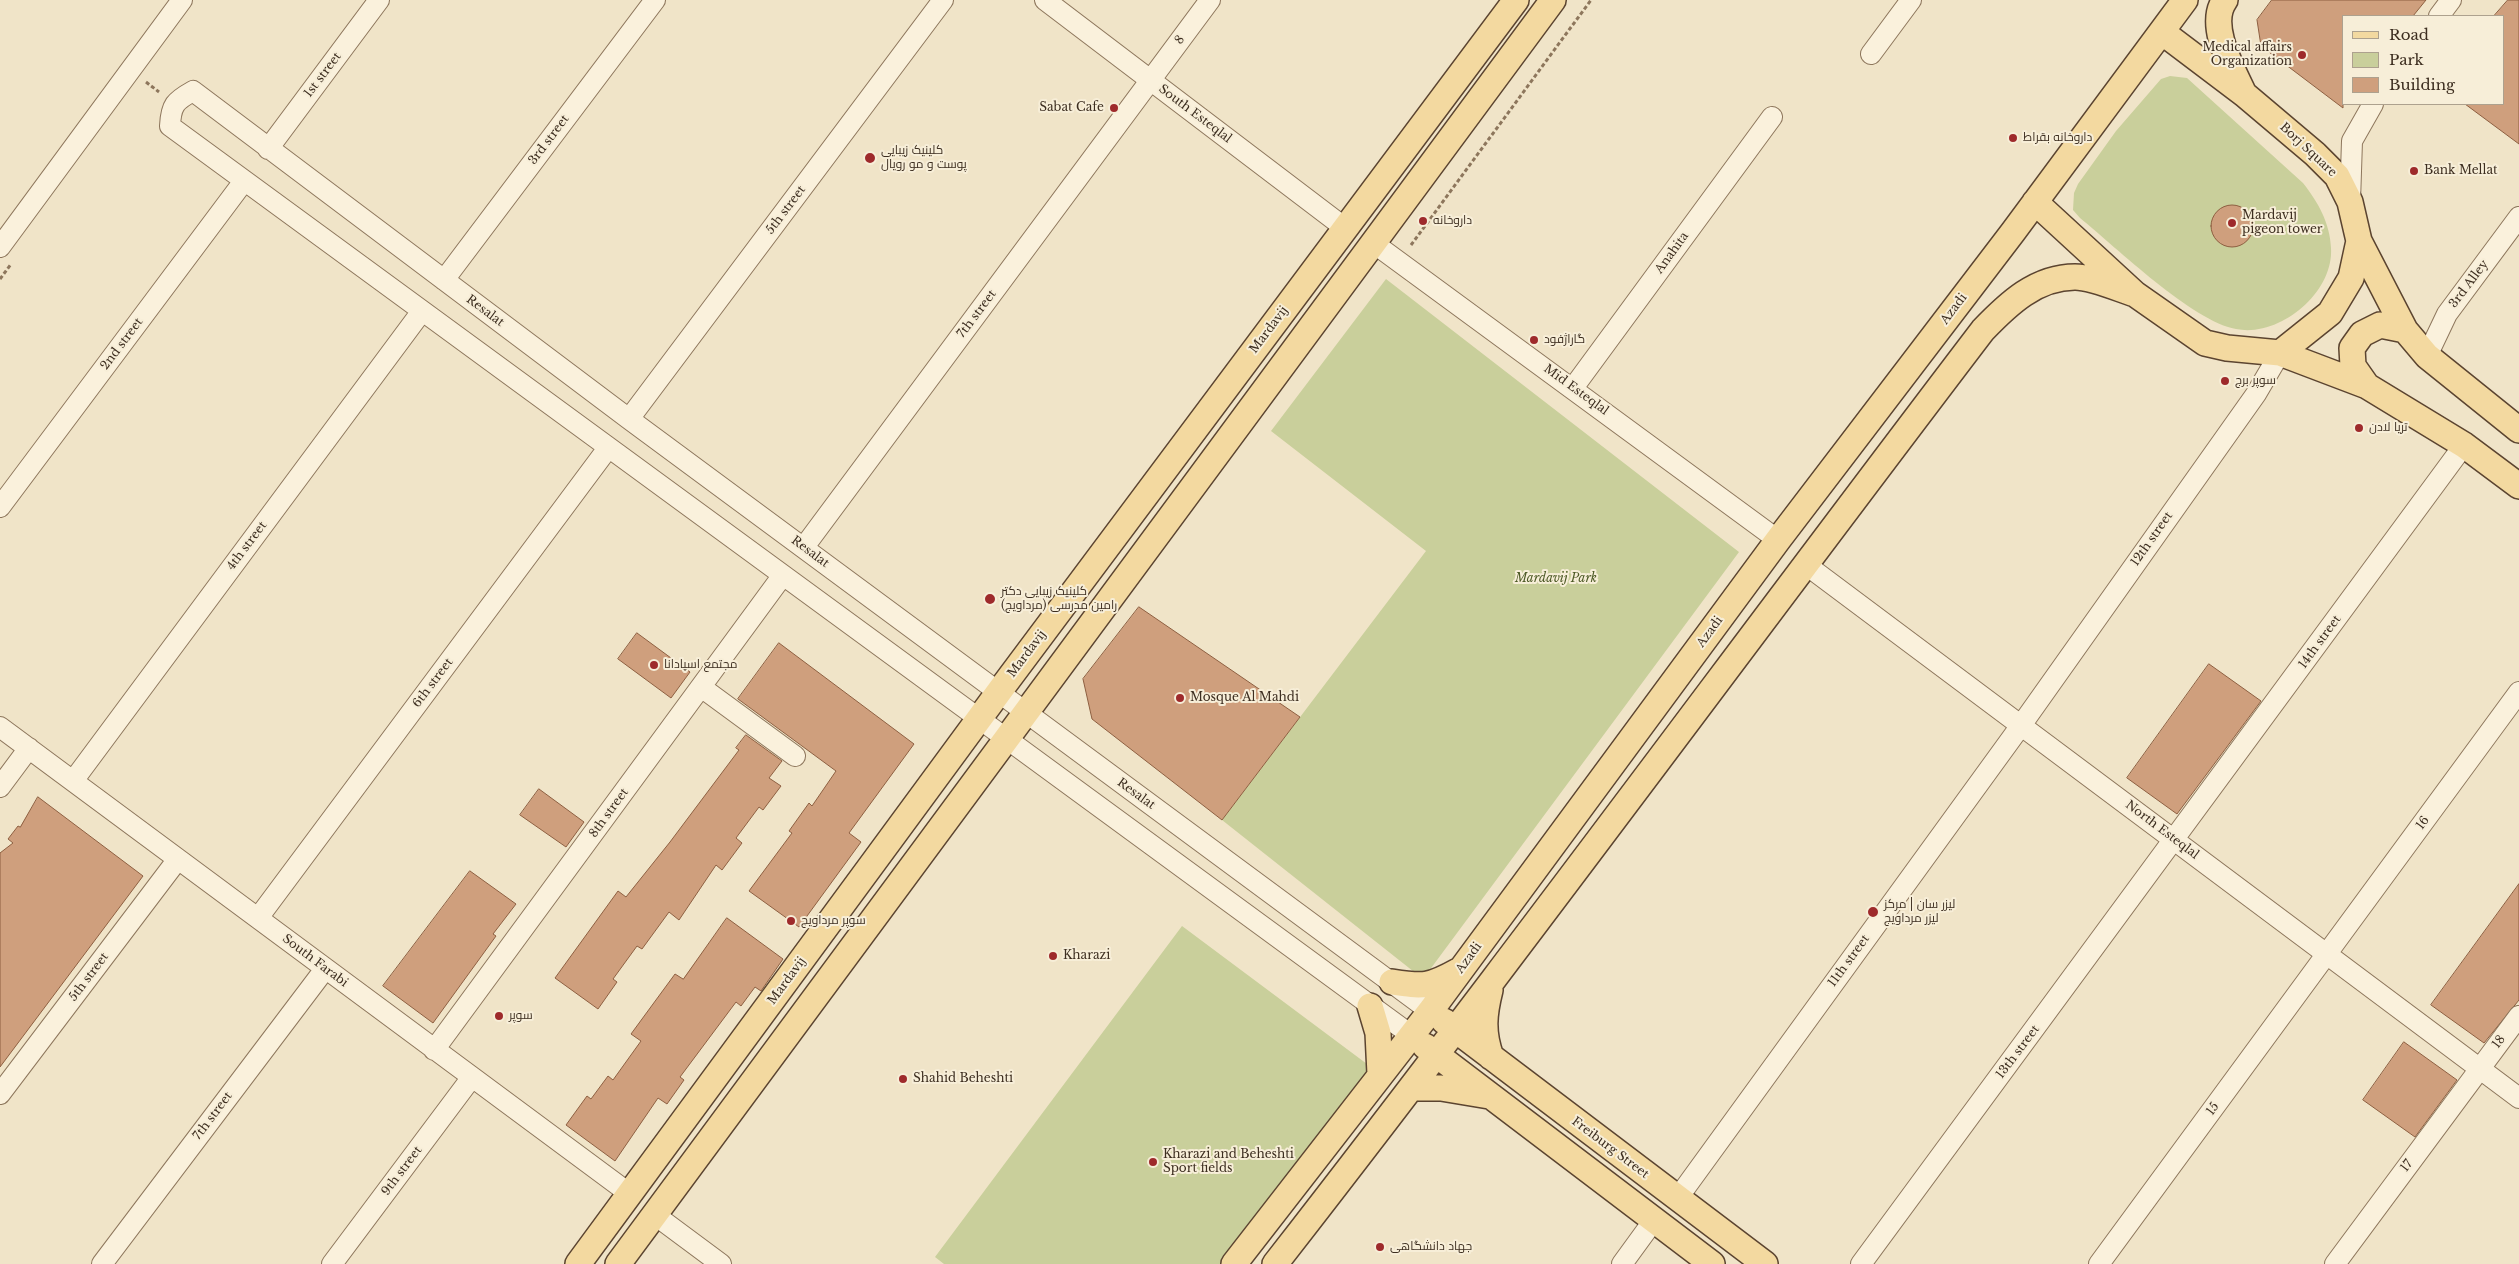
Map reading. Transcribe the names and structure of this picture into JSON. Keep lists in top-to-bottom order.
{
  "streets": {
    "main road": [
      "Borj Square",
      "Azadi",
      "Mardavij",
      "Freiburg Street"
    ],
    "street": [
      "8",
      "1st street",
      "South Esteqlal",
      "3rd street",
      "5th street",
      "Anahita",
      "3rd Alley",
      "Resalat",
      "7th street",
      "2nd street",
      "Mid Esteqlal",
      "12th street",
      "4th street",
      "14th street",
      "6th street",
      "8th street",
      "16",
      "North Esteqlal",
      "South Farabi",
      "11th street",
      "18",
      "13th street",
      "15",
      "17",
      "9th street"
    ]
  },
  "crossings": [
    ["8", "South Esteqlal"],
    ["8", "7th street"],
    ["1st street", "Resalat"],
    ["South Esteqlal", "7th street"],
    ["South Esteqlal", "Mardavij"],
    ["3rd street", "Resalat"],
    ["Borj Square", "Azadi"],
    ["Borj Square", "12th street"],
    ["5th street", "Resalat"],
    ["5th street", "South Farabi"],
    ["Anahita", "Mid Esteqlal"],
    ["Azadi", "Resalat"],
    ["Azadi", "Mid Esteqlal"],
    ["Azadi", "Freiburg Street"],
    ["Resalat", "7th street"],
    ["Resalat", "Mardavij"],
    ["Resalat", "2nd street"],
    ["Resalat", "Freiburg Street"],
    ["7th street", "South Farabi"],
    ["Mardavij", "South Farabi"],
    ["12th street", "North Esteqlal"],
    ["12th street", "11th street"],
    ["4th street", "South Farabi"],
    ["14th street", "North Esteqlal"],
    ["14th street", "13th street"],
    ["6th street", "South Farabi"],
    ["8th street", "South Farabi"],
    ["16", "North Esteqlal"],
    ["16", "15"],
    ["North Esteqlal", "11th street"],
    ["North Esteqlal", "18"],
    ["North Esteqlal", "13th street"],
    ["North Esteqlal", "15"],
    ["North Esteqlal", "17"],
    ["South Farabi", "9th street"],
    ["11th street", "Freiburg Street"],
    ["18", "17"]
  ],
  "parks": ["Mardavij Park"],
  "places": [
    "Medical affairs Organization",
    "Sabat Cafe",
    "داروخانه بقراط",
    "کلینیک زیبایی پوست و مو رویال",
    "Bank Mellat",
    "داروخانه",
    "Mardavij pigeon tower",
    "گاراژفود",
    "سوپر برج",
    "تریا لادن",
    "کلینیک زیبایی دکتر رامین مدرسی (مرداویج)",
    "مجتمع اسپادانا",
    "Mosque Al Mahdi",
    "لیزر سان | مرکز لیزر مرداویج",
    "سوپر مرداویچ",
    "Kharazi",
    "سوپر",
    "Shahid Beheshti",
    "Kharazi and Beheshti Sport fields",
    "جهاد دانشگاهی"
  ],
  "legend": ["Road", "Park", "Building"]
}
